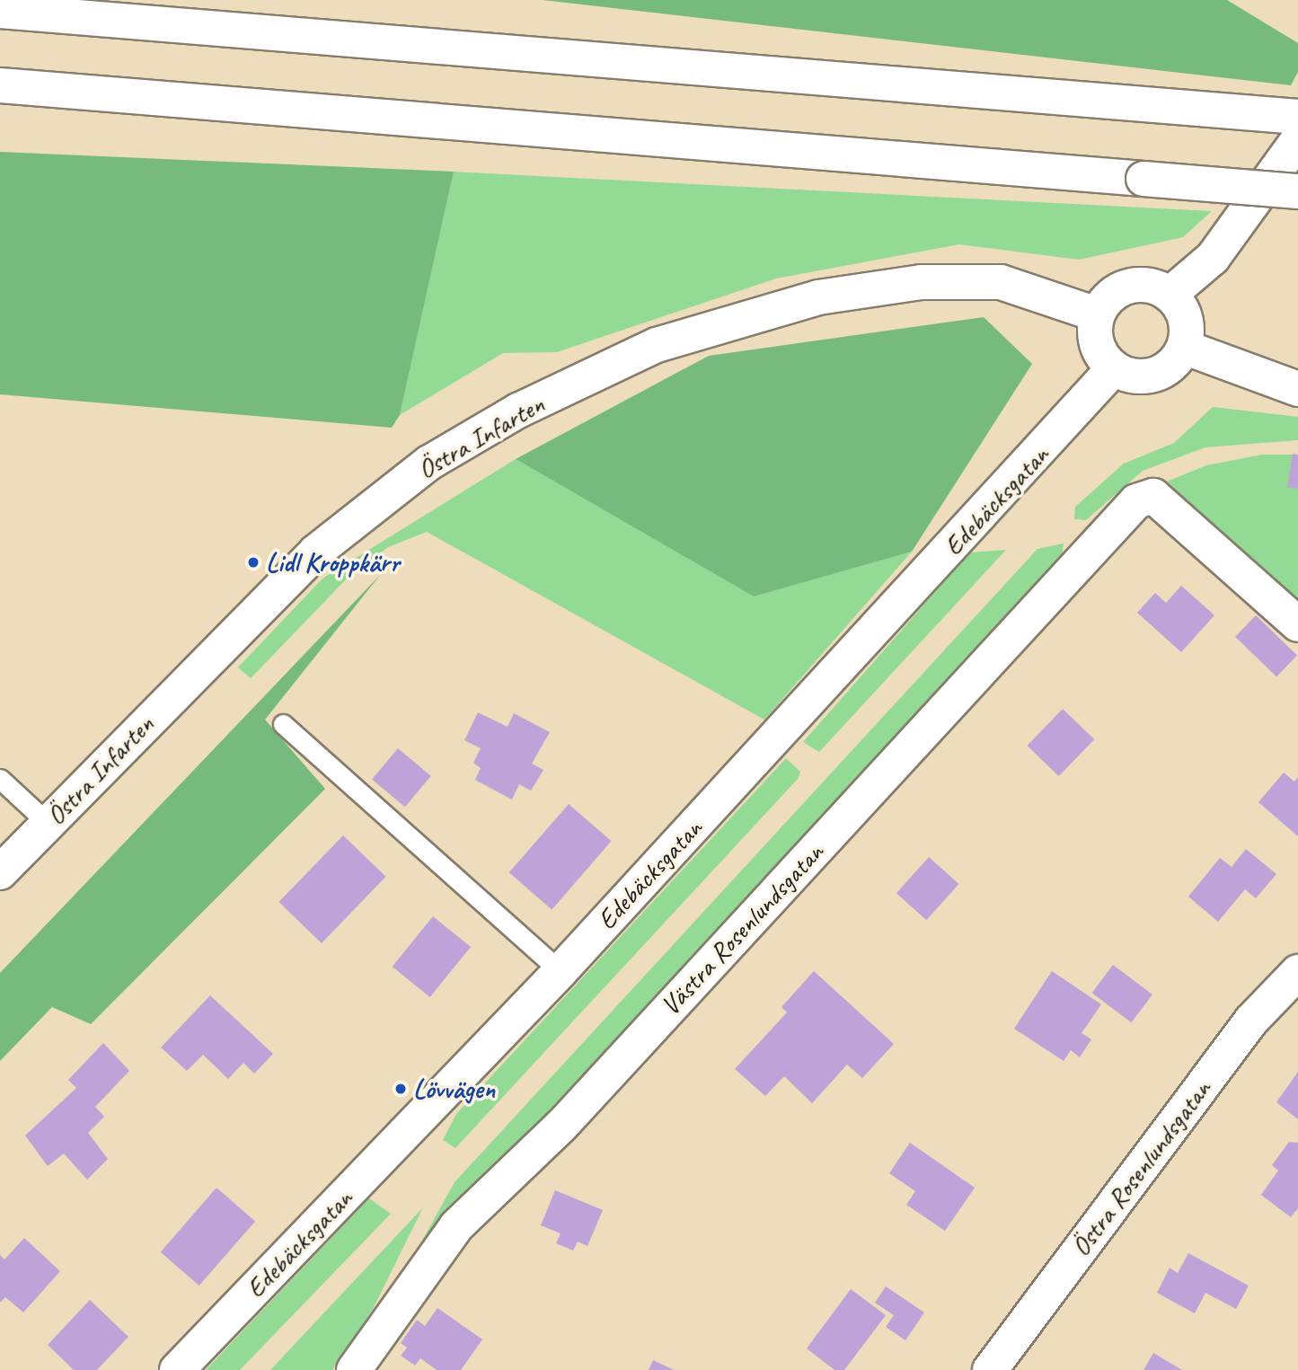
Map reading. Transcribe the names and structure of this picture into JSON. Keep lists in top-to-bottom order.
{
  "streets": {
    "main road": [
      "Östra Infarten",
      "Edebäcksgatan",
      "Västra Rosenlundsgatan",
      "Östra Rosenlundsgatan"
    ]
  },
  "crossings": [
    ["Östra Infarten", "Edebäcksgatan"]
  ],
  "places": ["Lidl Kroppkärr", "Lövvägen"]
}
